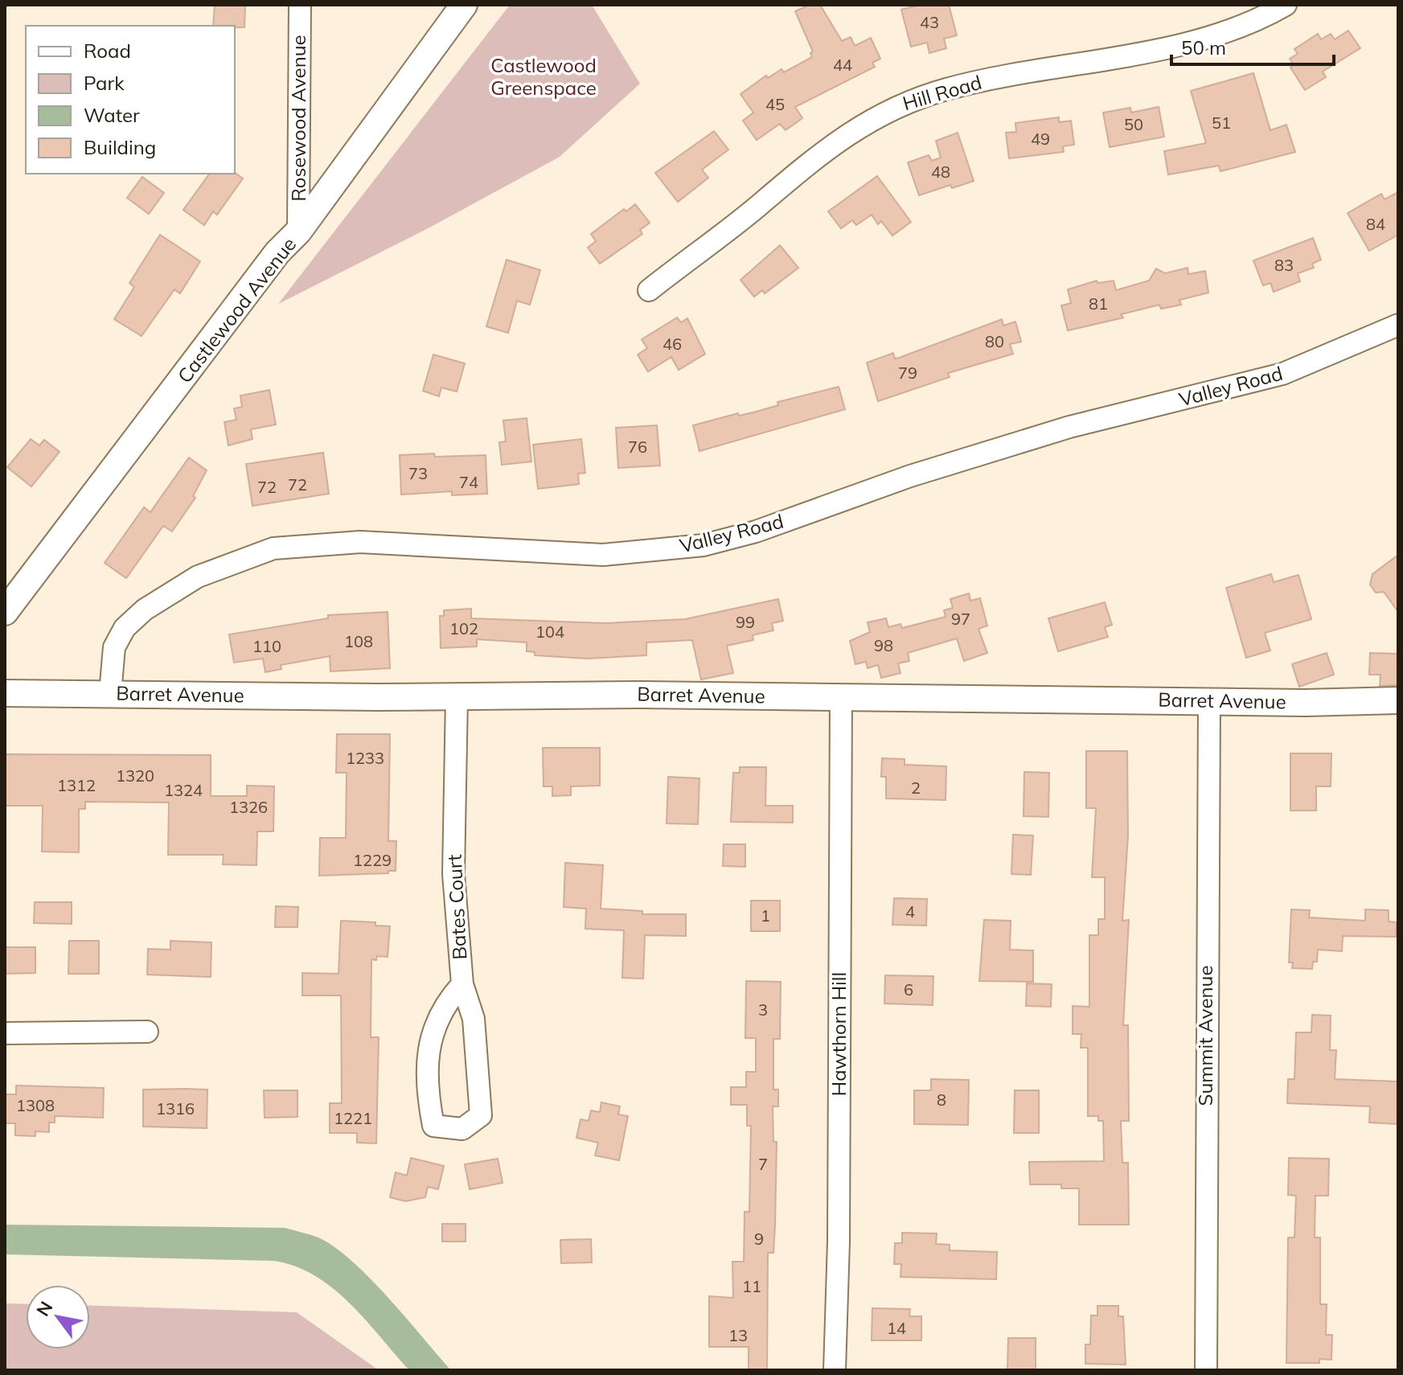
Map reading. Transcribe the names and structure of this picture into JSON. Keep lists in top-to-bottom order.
{
  "streets": {
    "street": [
      "Hill Road",
      "Rosewood Avenue",
      "Castlewood Avenue",
      "Valley Road",
      "Barret Avenue",
      "Bates Court",
      "Hawthorn Hill",
      "Summit Avenue"
    ]
  },
  "crossings": [
    ["Rosewood Avenue", "Castlewood Avenue"],
    ["Valley Road", "Barret Avenue"],
    ["Barret Avenue", "Bates Court"],
    ["Barret Avenue", "Hawthorn Hill"],
    ["Barret Avenue", "Summit Avenue"]
  ],
  "parks": ["Castlewood Greenspace"],
  "house_numbers": [
    "43",
    "44",
    "45",
    "51",
    "50",
    "49",
    "48",
    "84",
    "83",
    "81",
    "80",
    "46",
    "79",
    "76",
    "73",
    "74",
    "72",
    "72",
    "97",
    "99",
    "102",
    "104",
    "108",
    "98",
    "110",
    "1233",
    "1320",
    "1312",
    "2",
    "1324",
    "1326",
    "1229",
    "4",
    "1",
    "6",
    "3",
    "8",
    "1308",
    "1316",
    "1221",
    "7",
    "9",
    "11",
    "14",
    "13"
  ],
  "legend": [
    "Road",
    "Park",
    "Water",
    "Building"
  ],
  "scale_bar": "50 m",
  "north": "top left"
}
